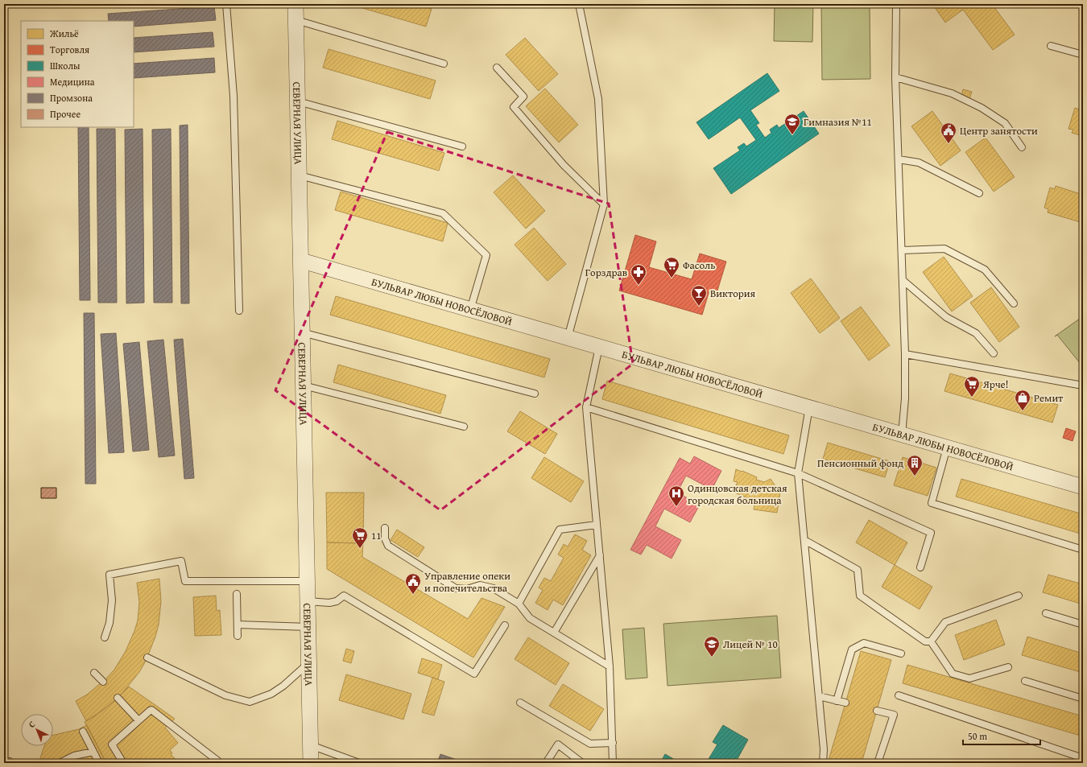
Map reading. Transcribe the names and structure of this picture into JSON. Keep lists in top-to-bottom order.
{
  "streets": {
    "street": ["СЕВЕРНАЯ УЛИЦА", "БУЛЬВАР ЛЮБЫ НОВОСЁЛОВОЙ"]
  },
  "crossings": [
    ["СЕВЕРНАЯ УЛИЦА", "БУЛЬВАР ЛЮБЫ НОВОСЁЛОВОЙ"]
  ],
  "places": {
    "school or university": ["Гимназия №11", "Лицей № 10"],
    "public building": ["Центр занятости", "Управление опеки и попечительства"],
    "supermarket": ["Фасоль", "Ярче!", "11"],
    "pharmacy": ["Горздрав"],
    "bar": ["Виктория"],
    "shop": ["Ремит"],
    "building": ["Пенсионный фонд"],
    "hospital": ["Одинцовская детская городская больница"]
  },
  "legend": [
    "Жильё",
    "Торговля",
    "Школы",
    "Медицина",
    "Промзона",
    "Прочее"
  ],
  "scale_bar": "50 m",
  "north": "top left"
}
